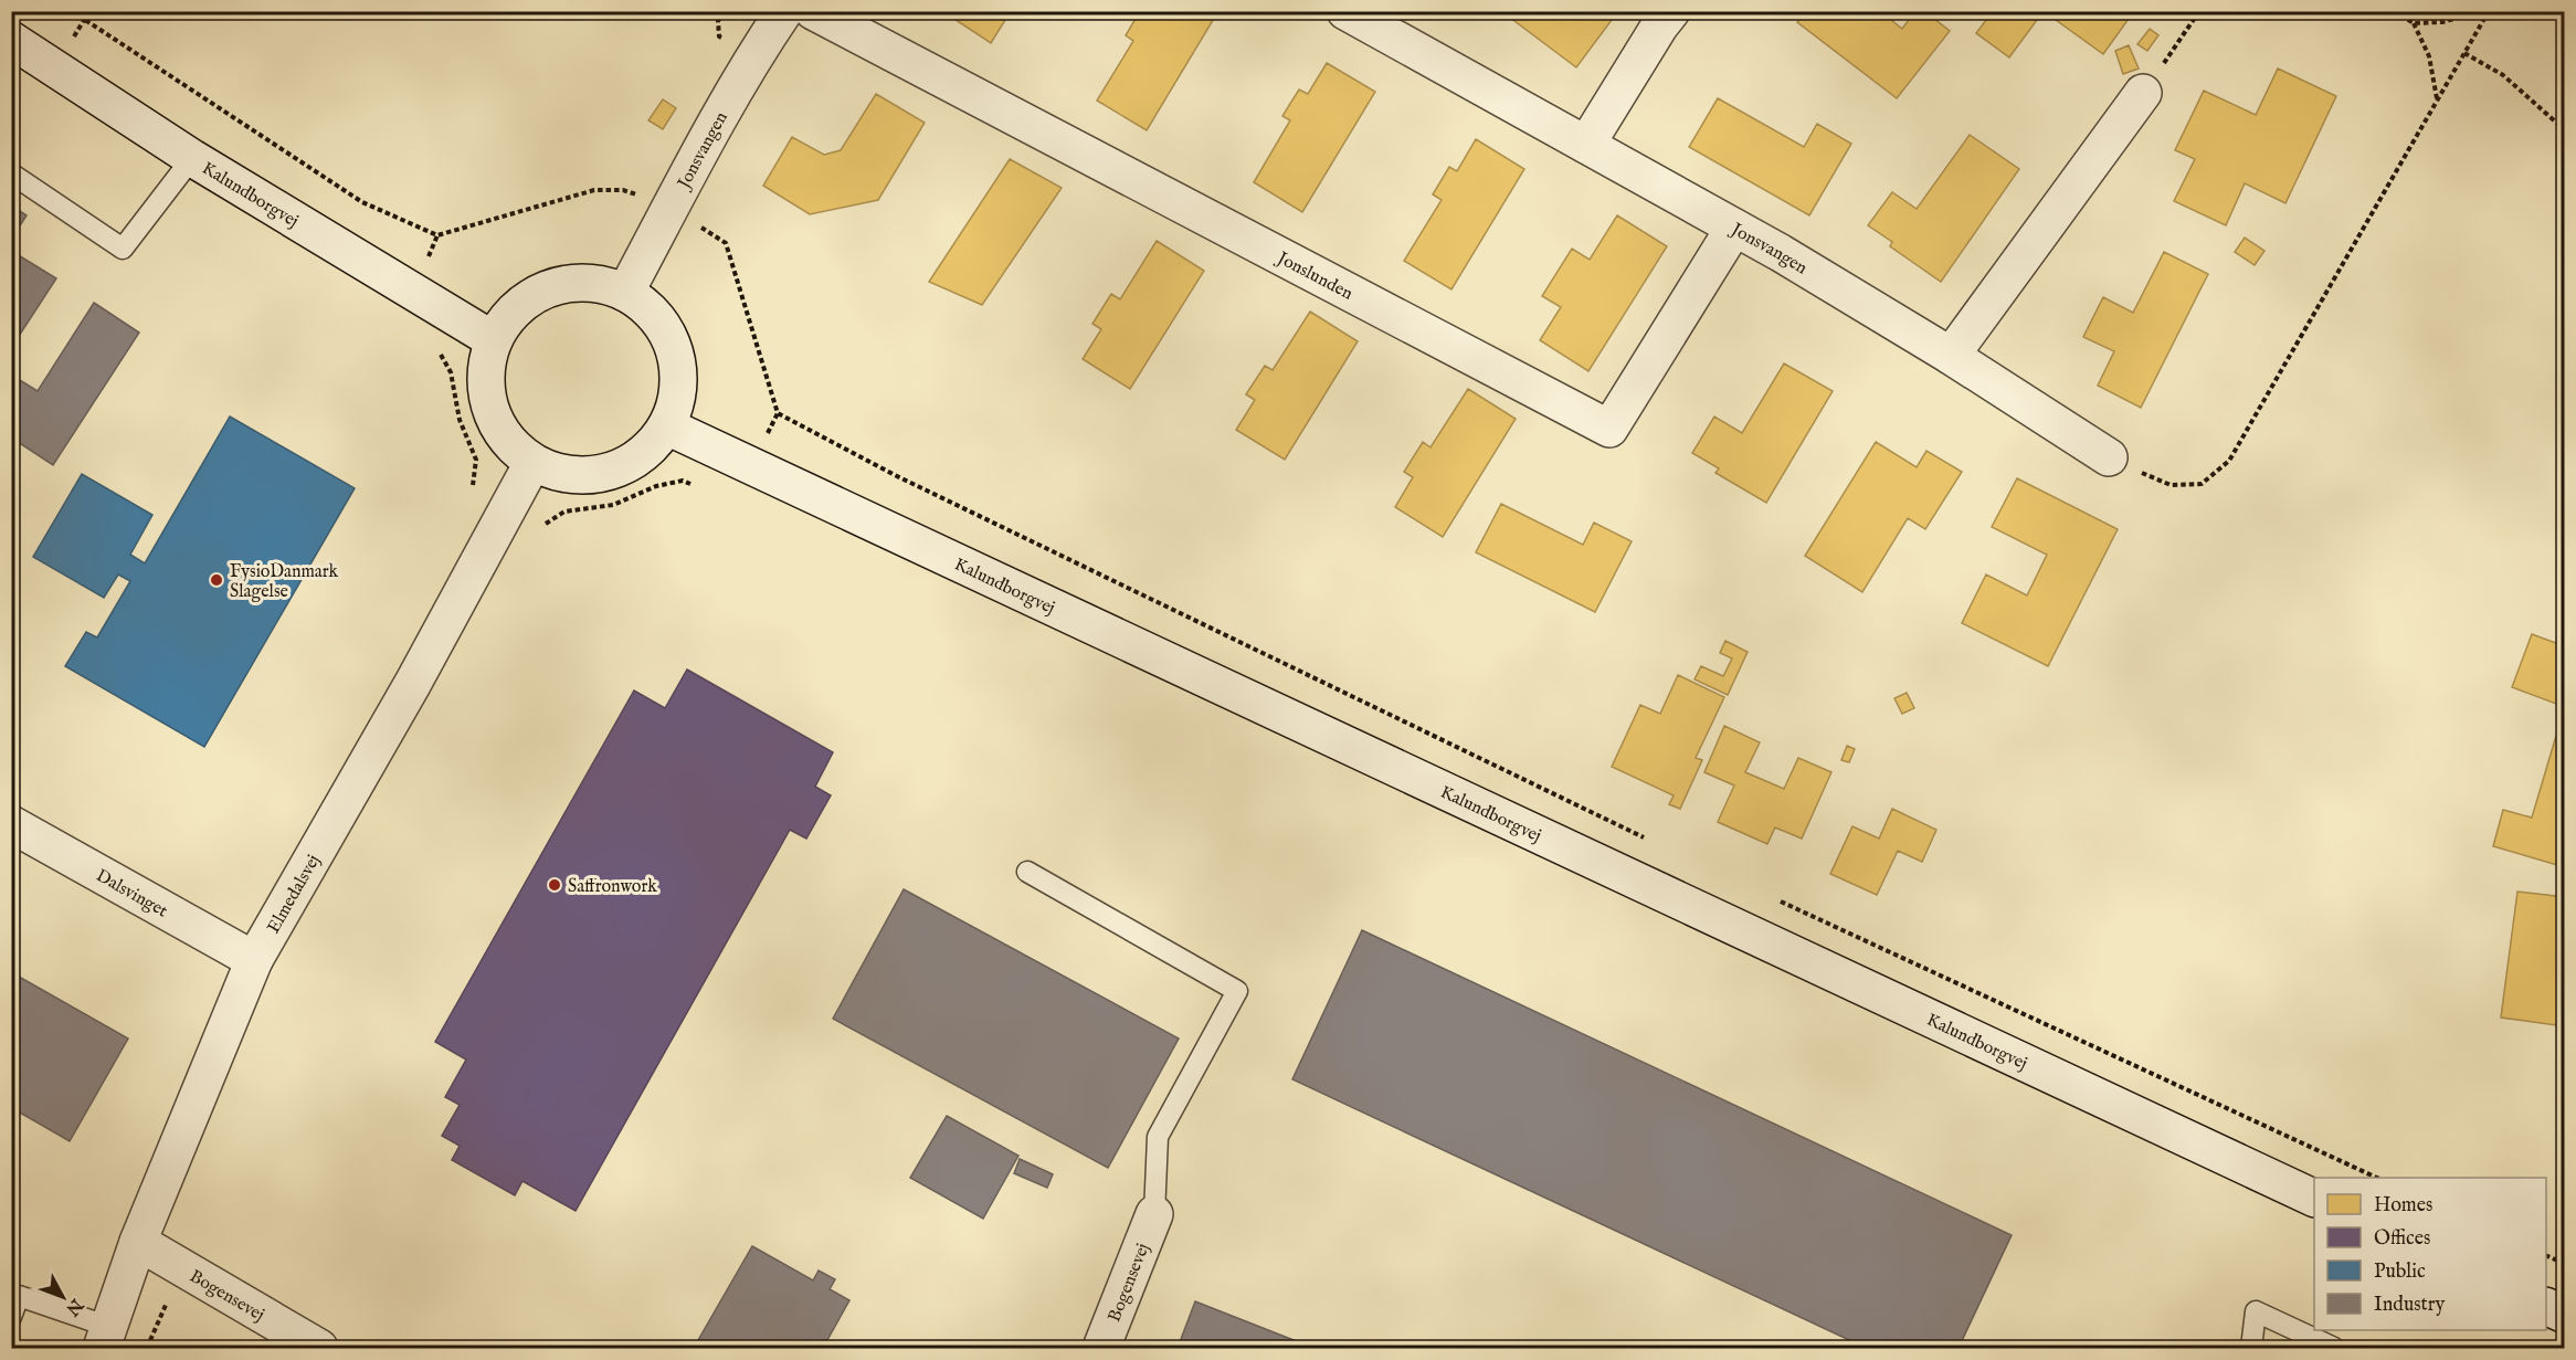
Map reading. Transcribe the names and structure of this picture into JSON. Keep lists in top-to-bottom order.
{
  "streets": {
    "street": [
      "Jonsvangen",
      "Kalundborgvej",
      "Jonslunden",
      "Dalsvinget",
      "Elmedalsvej",
      "Bogensevej"
    ]
  },
  "crossings": [
    ["Jonsvangen", "Kalundborgvej"],
    ["Jonsvangen", "Jonslunden"],
    ["Jonsvangen", "Elmedalsvej"],
    ["Kalundborgvej", "Elmedalsvej"],
    ["Dalsvinget", "Elmedalsvej"],
    ["Elmedalsvej", "Bogensevej"]
  ],
  "places": ["FysioDanmark Slagelse", "Saffronwork"],
  "legend": [
    "Homes",
    "Offices",
    "Public",
    "Industry"
  ],
  "north": "bottom right"
}
